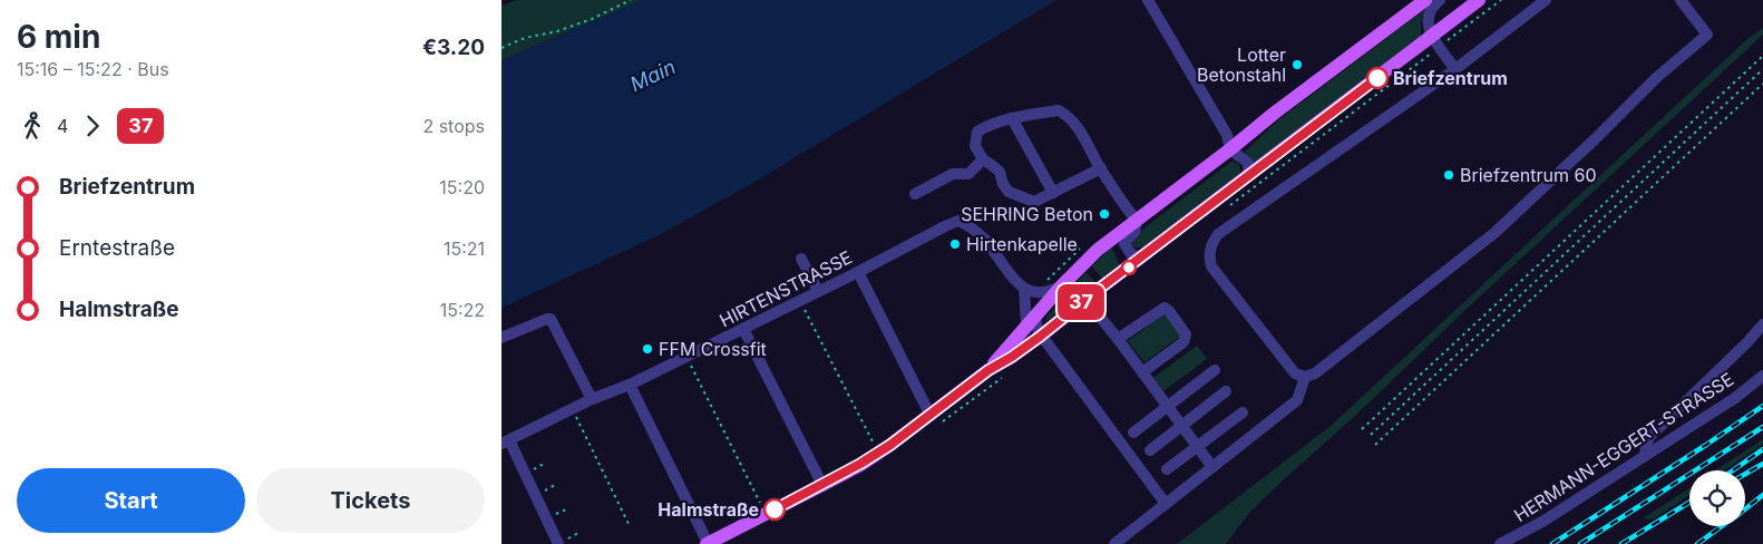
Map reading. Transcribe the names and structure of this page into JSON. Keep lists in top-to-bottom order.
{
  "streets": {
    "street": ["HIRTENSTRASSE", "HERMANN-EGGERT-STRASSE"]
  },
  "water": ["Main"],
  "places": [
    "Lotter Betonstahl",
    "Briefzentrum",
    "Briefzentrum 60",
    "SEHRING Beton",
    "Hirtenkapelle",
    "FFM Crossfit",
    "Halmstraße"
  ],
  "lines": ["bus line 37"],
  "page": {
    "heading": ["6 min", "15:16 – 15:22 · Bus", "€3.20"],
    "on_map": "37",
    "legs": ["4", "37", "2 stops"],
    "list": [
      {
        "name": "Briefzentrum",
        "value": "15:20"
      },
      {
        "name": "Erntestraße",
        "value": "15:21"
      },
      {
        "name": "Halmstraße",
        "value": "15:22"
      }
    ],
    "buttons": ["Start", "Tickets"]
  }
}
